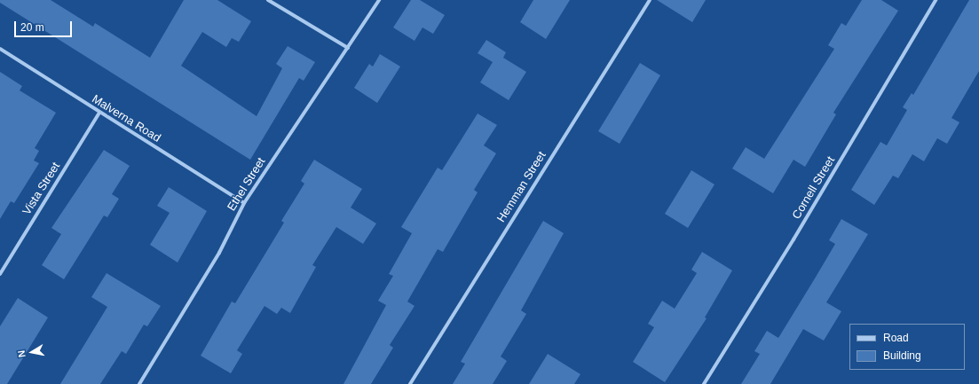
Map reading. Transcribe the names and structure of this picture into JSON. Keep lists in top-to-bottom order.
{
  "streets": {
    "street": [
      "Malverna Road",
      "Ethel Street",
      "Hemman Street",
      "Cornell Street",
      "Vista Street"
    ]
  },
  "crossings": [
    ["Malverna Road", "Ethel Street"],
    ["Malverna Road", "Vista Street"]
  ],
  "legend": ["Road", "Building"],
  "scale_bar": "20 m",
  "north": "left"
}
